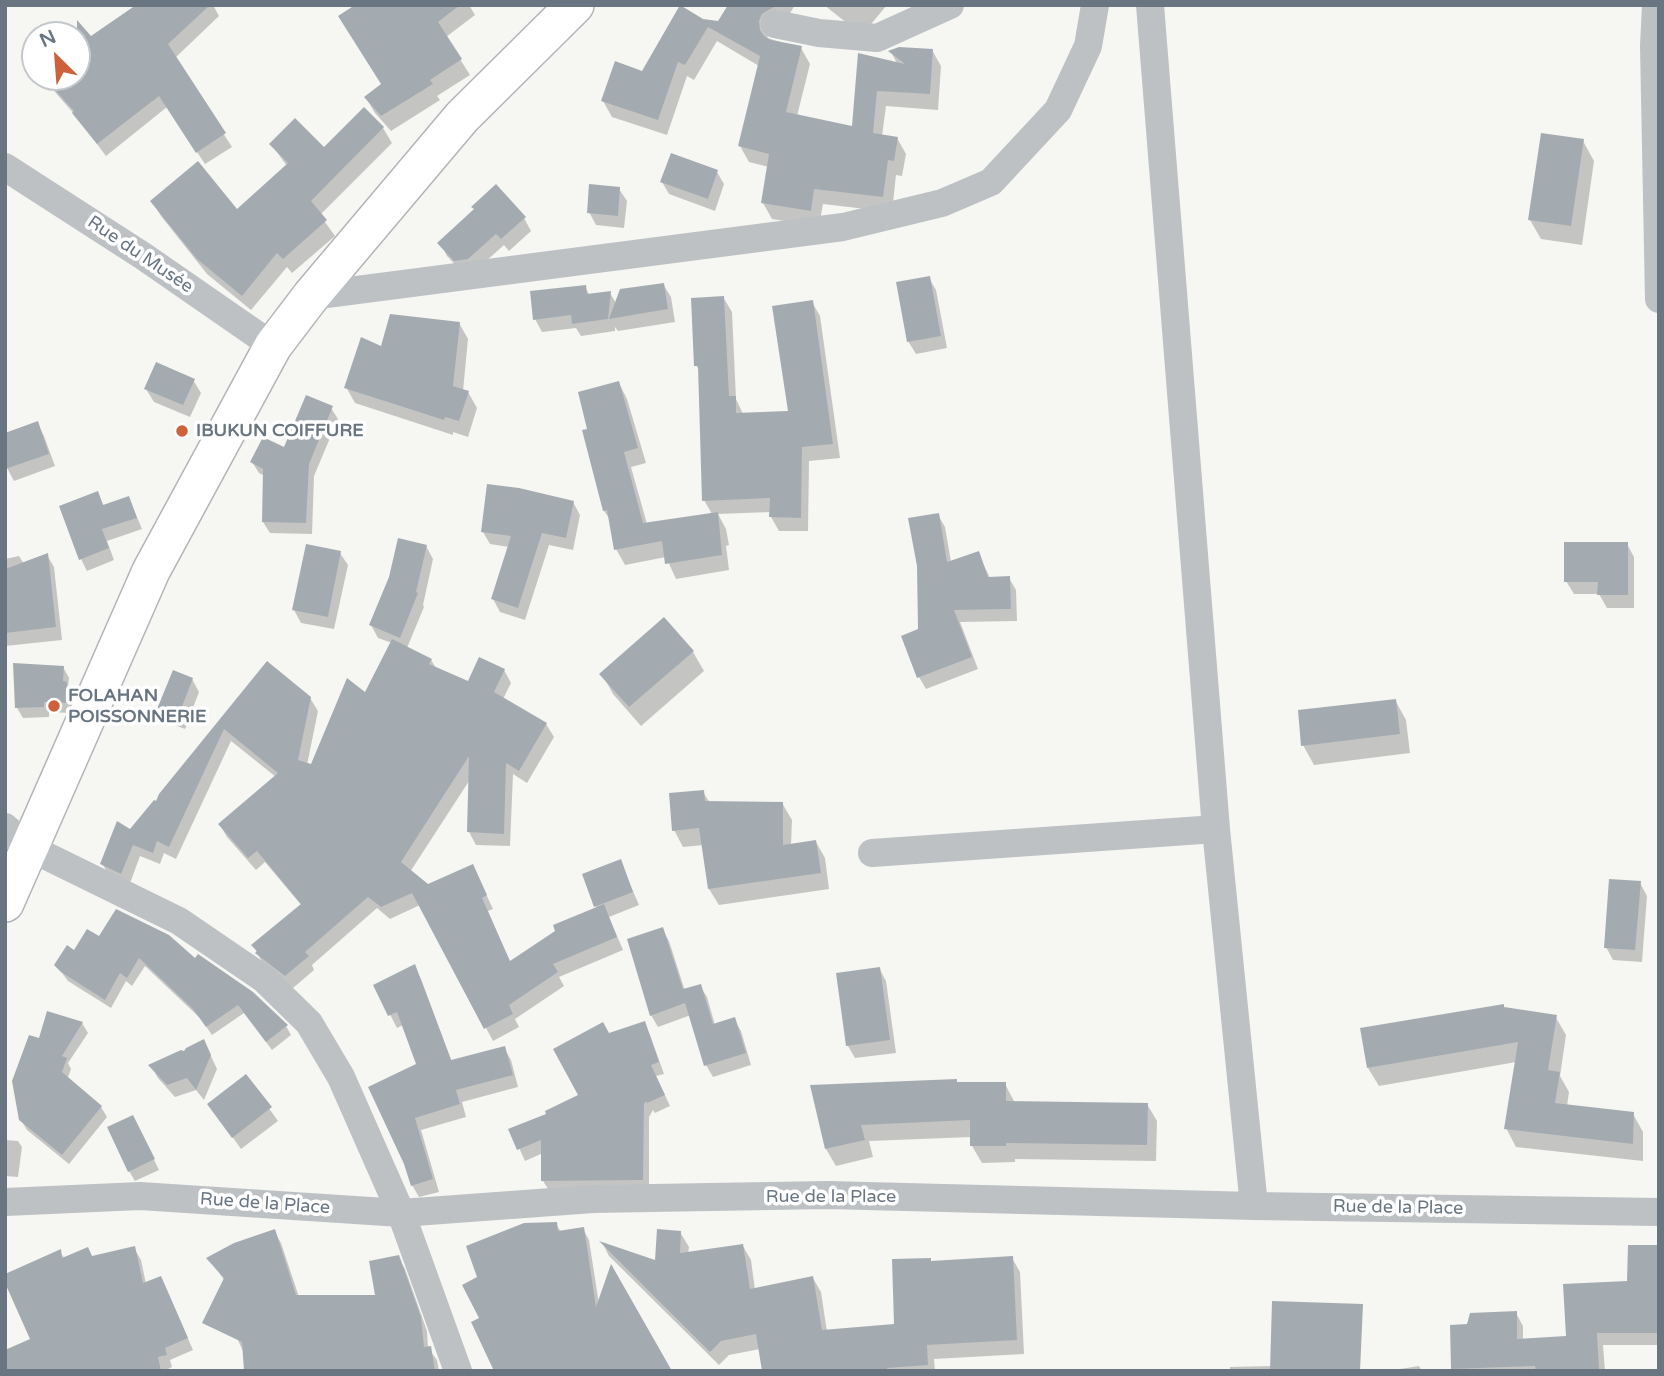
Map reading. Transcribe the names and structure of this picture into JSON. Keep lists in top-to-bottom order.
{
  "streets": {
    "street": ["Rue du Musée", "Rue de la Place"]
  },
  "places": ["IBUKUN COIFFURE", "FOLAHAN POISSONNERIE"],
  "north": "top left"
}
